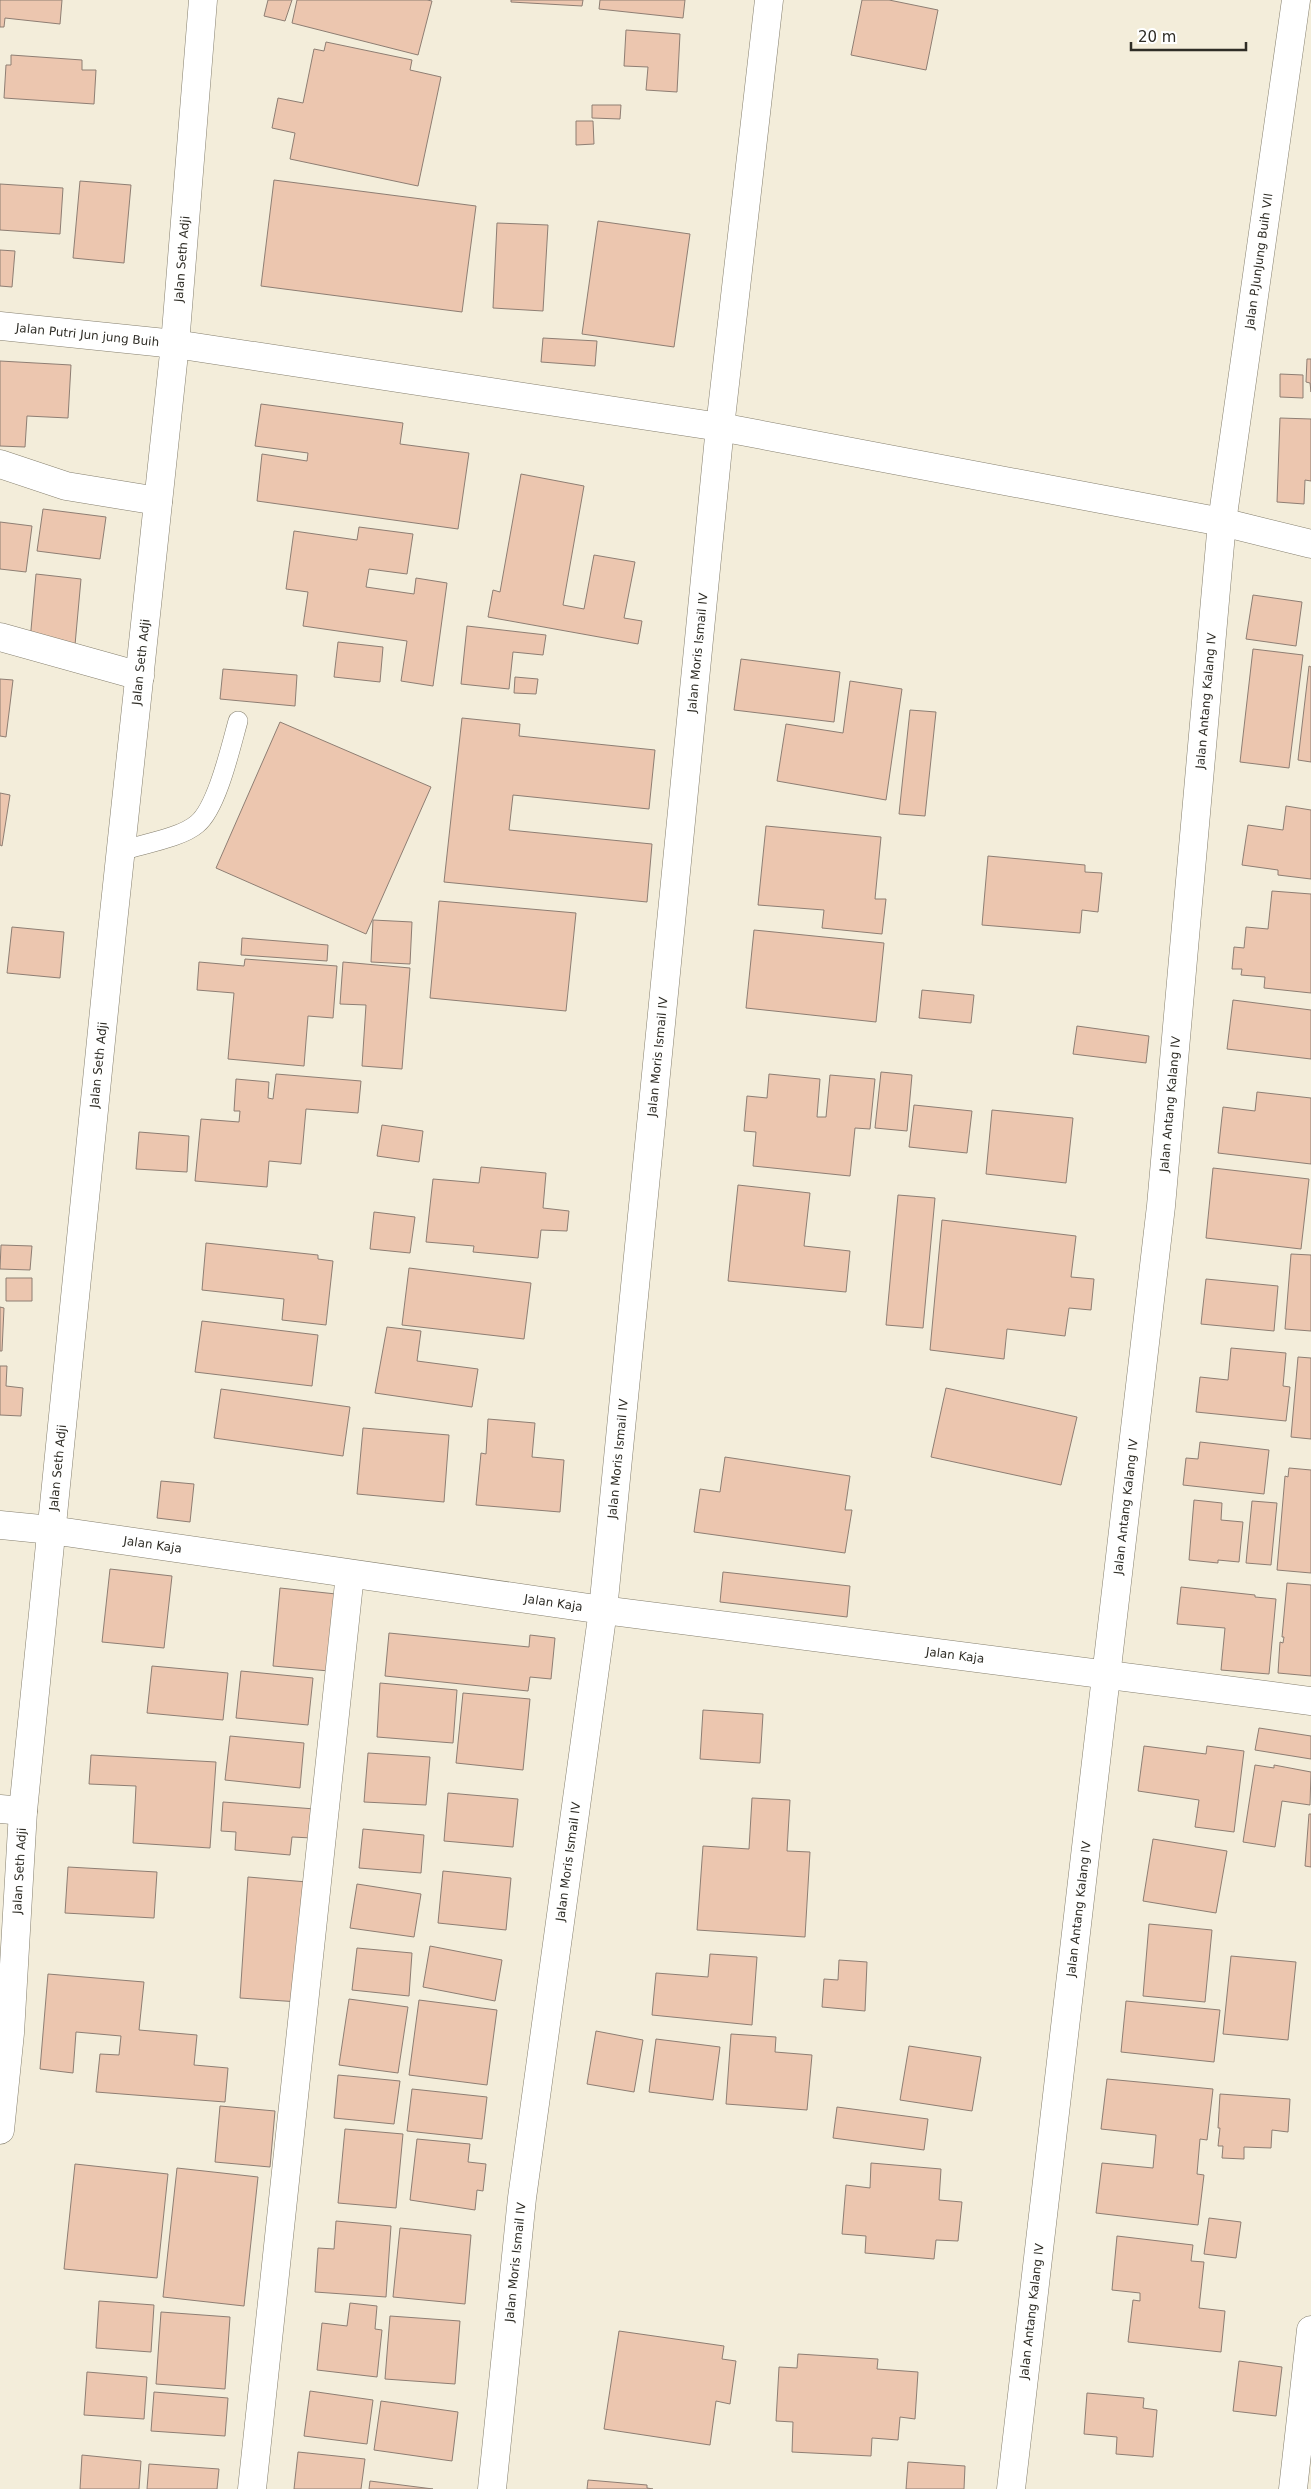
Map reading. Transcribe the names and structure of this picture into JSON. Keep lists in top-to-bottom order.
{
  "streets": {
    "street": [
      "Jalan Seth Adji",
      "Jalan P.JunJung Buih VII",
      "Jalan Putri Jun jung Buih",
      "Jalan Moris Ismail IV",
      "Jalan Antang Kalang IV",
      "Jalan Kaja"
    ]
  },
  "crossings": [
    ["Jalan Seth Adji", "Jalan Putri Jun jung Buih"],
    ["Jalan Seth Adji", "Jalan Kaja"],
    ["Jalan P.JunJung Buih VII", "Jalan Putri Jun jung Buih"],
    ["Jalan P.JunJung Buih VII", "Jalan Antang Kalang IV"],
    ["Jalan Putri Jun jung Buih", "Jalan Moris Ismail IV"],
    ["Jalan Putri Jun jung Buih", "Jalan Antang Kalang IV"],
    ["Jalan Moris Ismail IV", "Jalan Kaja"],
    ["Jalan Antang Kalang IV", "Jalan Kaja"]
  ],
  "scale_bar": "20 m"
}
